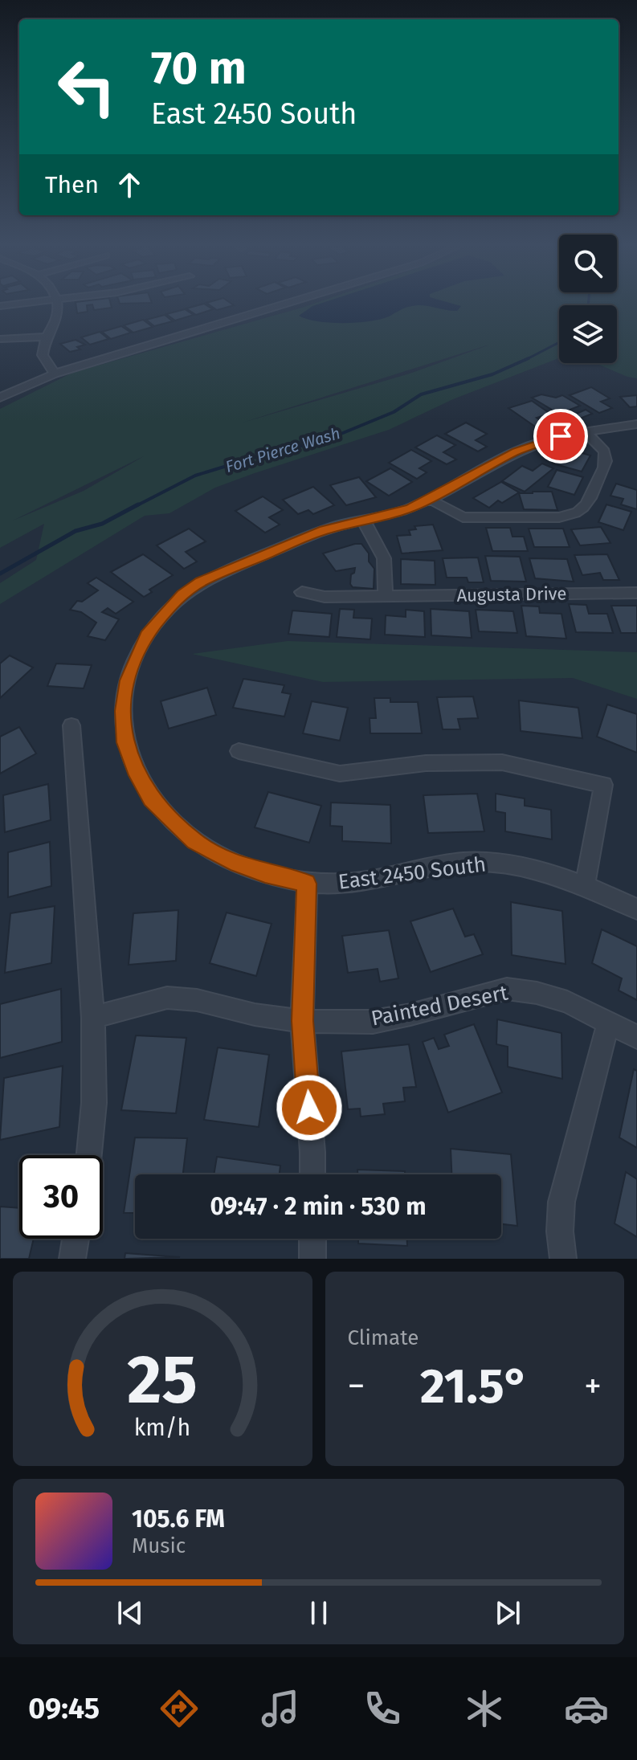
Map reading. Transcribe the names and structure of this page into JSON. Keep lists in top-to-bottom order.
{
  "streets": {
    "street": ["Augusta Drive", "East 2450 South", "Painted Desert"]
  },
  "water": ["Fort Pierce Wash"],
  "page": {
    "turn": ["70 m", "East 2450 South"],
    "then": "Then",
    "limit": "30",
    "trip": "09:47 · 2 min · 530 m",
    "tile": "Climate",
    "heat": ["−", "21.5°", "+"],
    "song": ["105.6 FM", "Music"],
    "tabs": "09:45",
    "gauge": ["25", "km/h"]
  }
}
